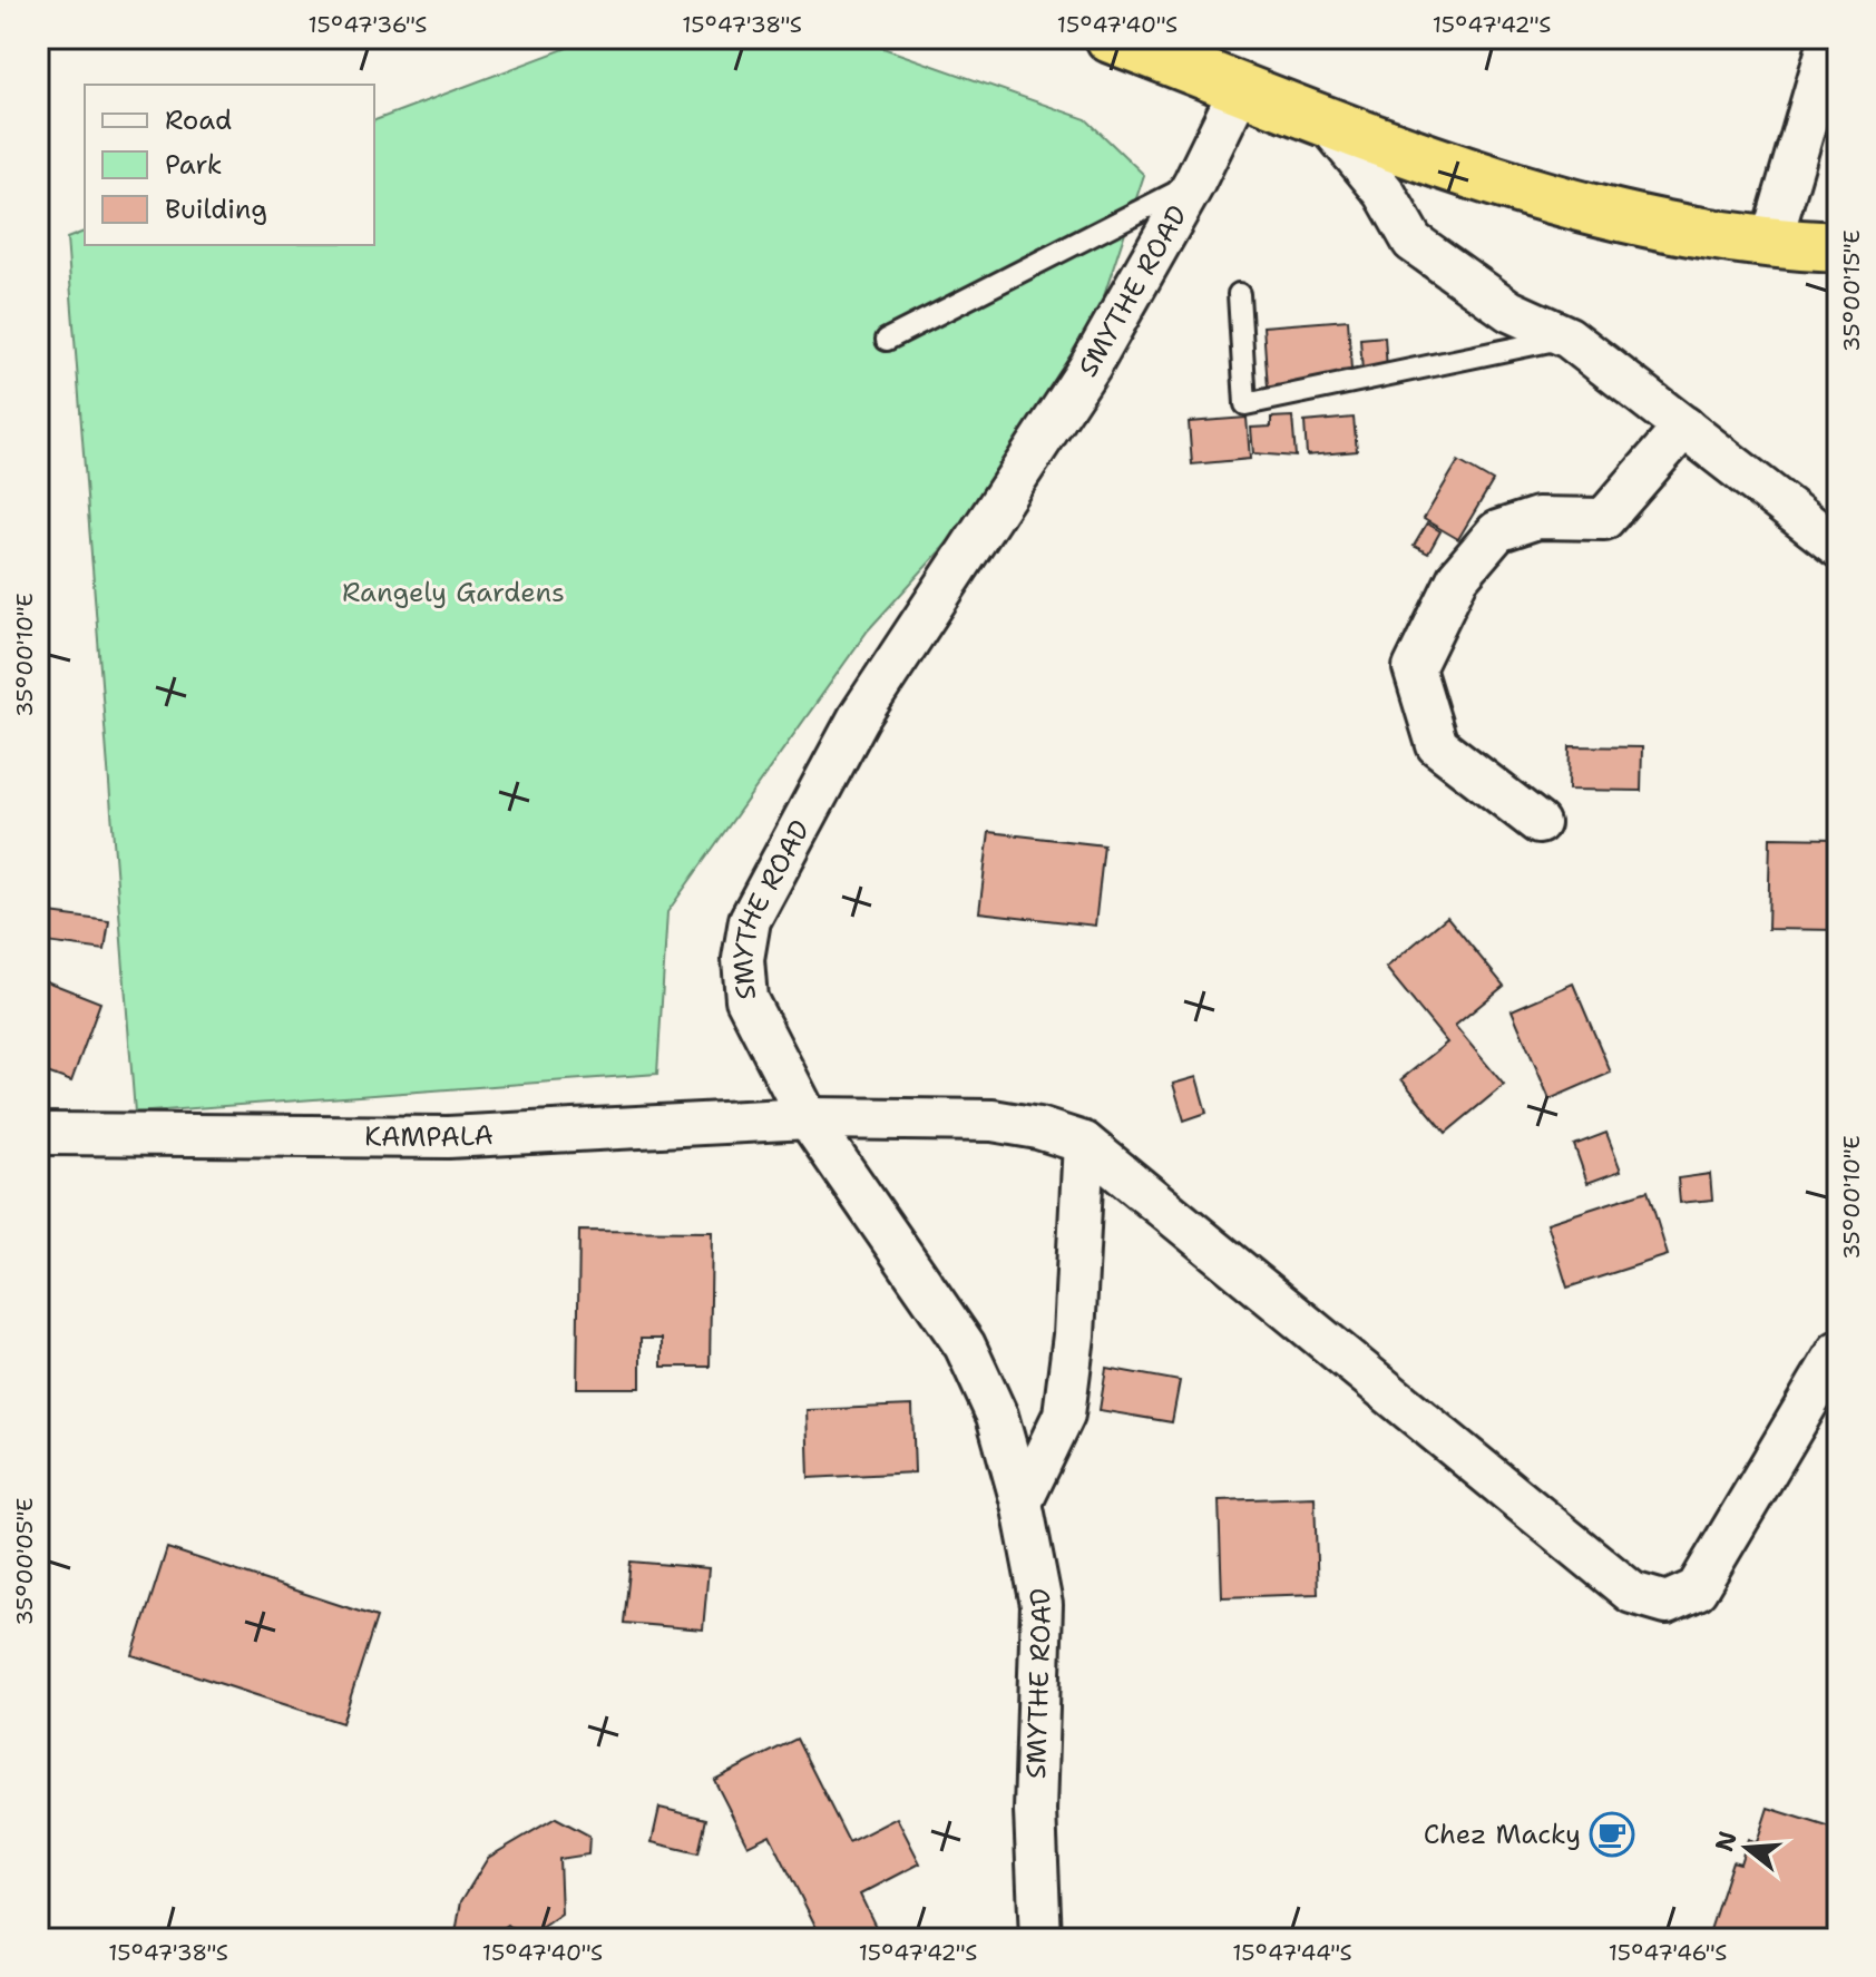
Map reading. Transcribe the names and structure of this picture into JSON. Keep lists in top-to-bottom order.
{
  "streets": {
    "street": ["SMYTHE ROAD", "KAMPALA"]
  },
  "crossings": [
    ["SMYTHE ROAD", "KAMPALA"]
  ],
  "parks": ["Rangely Gardens"],
  "places": {
    "cafe": ["Chez Macky"]
  },
  "legend": ["Road", "Park", "Building"],
  "north": "left",
  "coordinates": [
    "15°47'36\"S",
    "15°47'38\"S",
    "15°47'40\"S",
    "15°47'42\"S",
    "35°00'15\"E",
    "35°00'10\"E",
    "35°00'05\"E",
    "15°47'44\"S",
    "15°47'46\"S"
  ]
}
